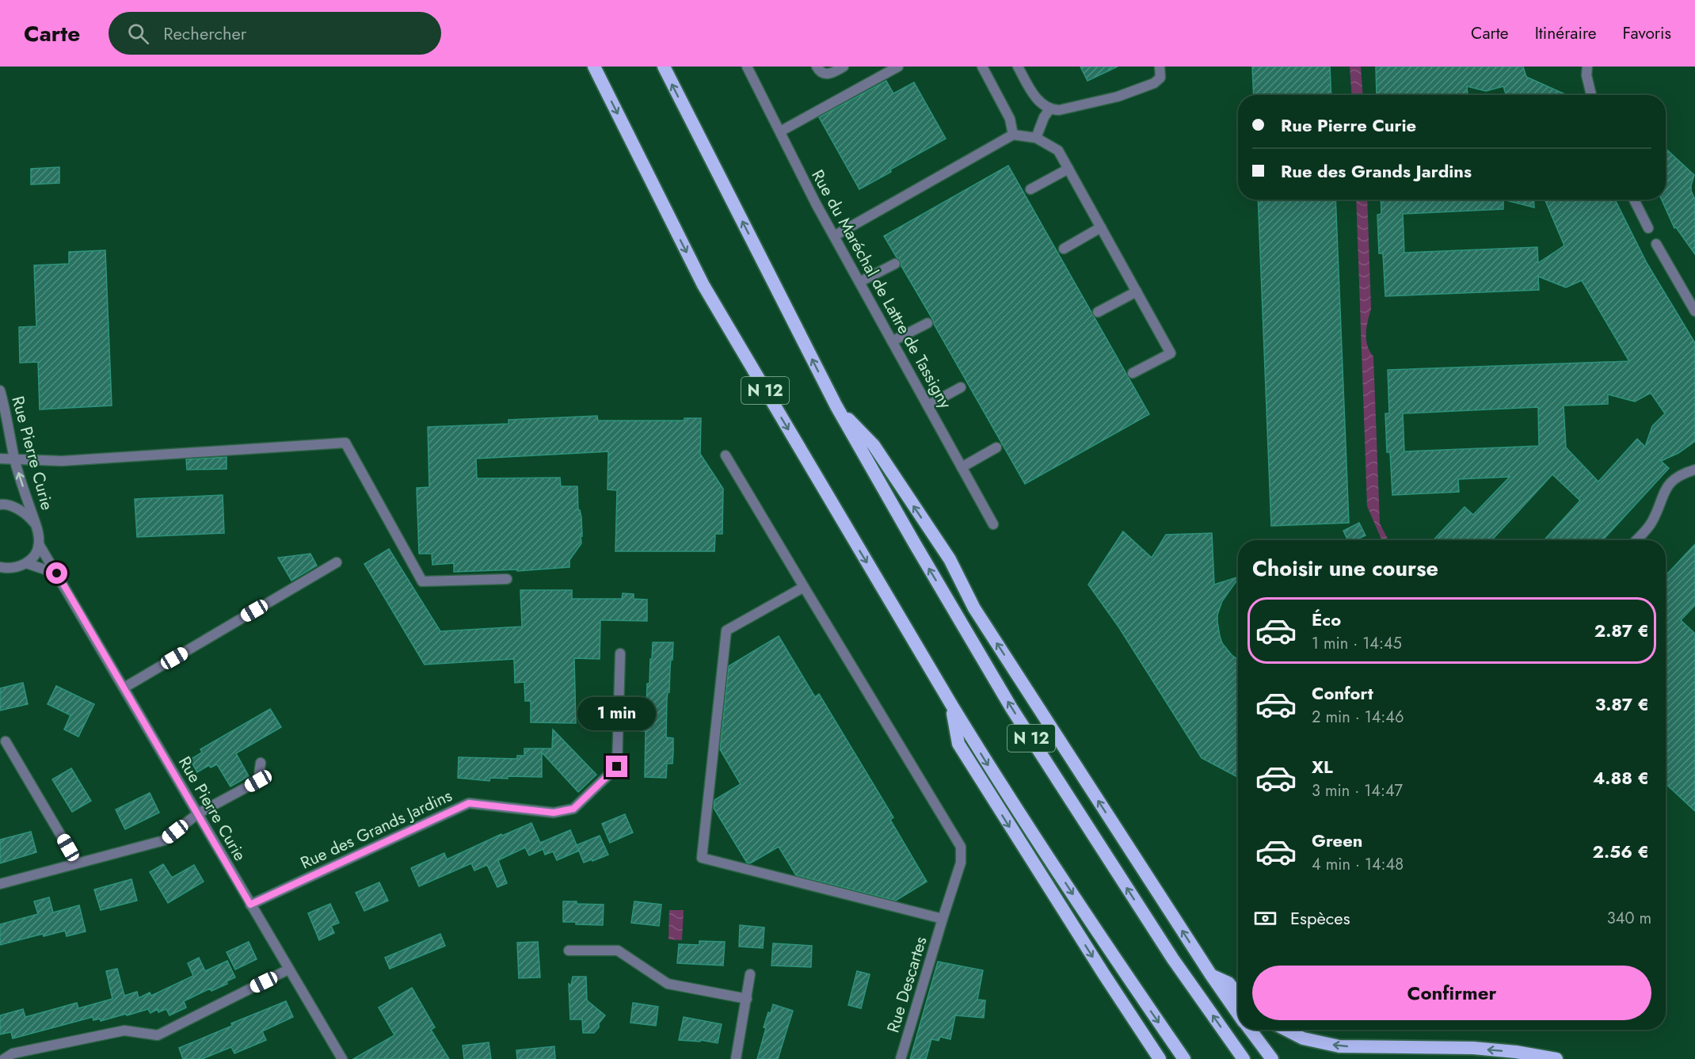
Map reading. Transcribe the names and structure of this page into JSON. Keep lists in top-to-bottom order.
{
  "streets": {
    "highway": ["N 12"],
    "street": [
      "Rue du Maréchal de Lattre de Tassigny",
      "Rue Pierre Curie",
      "Rue des Grands Jardins",
      "Rue Descartes"
    ]
  },
  "crossings": [
    ["Rue Pierre Curie", "Rue des Grands Jardins"]
  ],
  "page": {
    "header": "Carte",
    "search": "Rechercher",
    "nav": ["Carte", "Itinéraire", "Favoris"],
    "banner": ["Rue Pierre Curie", "Rue des Grands Jardins"],
    "heading": "Choisir une course",
    "list": [
      {
        "name": "Éco",
        "note": "1 min · 14:45",
        "value": "2.87 €"
      },
      {
        "name": "Confort",
        "note": "2 min · 14:46",
        "value": "3.87 €"
      },
      {
        "name": "XL",
        "note": "3 min · 14:47",
        "value": "4.88 €"
      },
      {
        "name": "Green",
        "note": "4 min · 14:48",
        "value": "2.56 €"
      }
    ],
    "bubble": "1 min",
    "pay": ["Espèces", "340 m"],
    "buttons": "Confirmer"
  }
}
